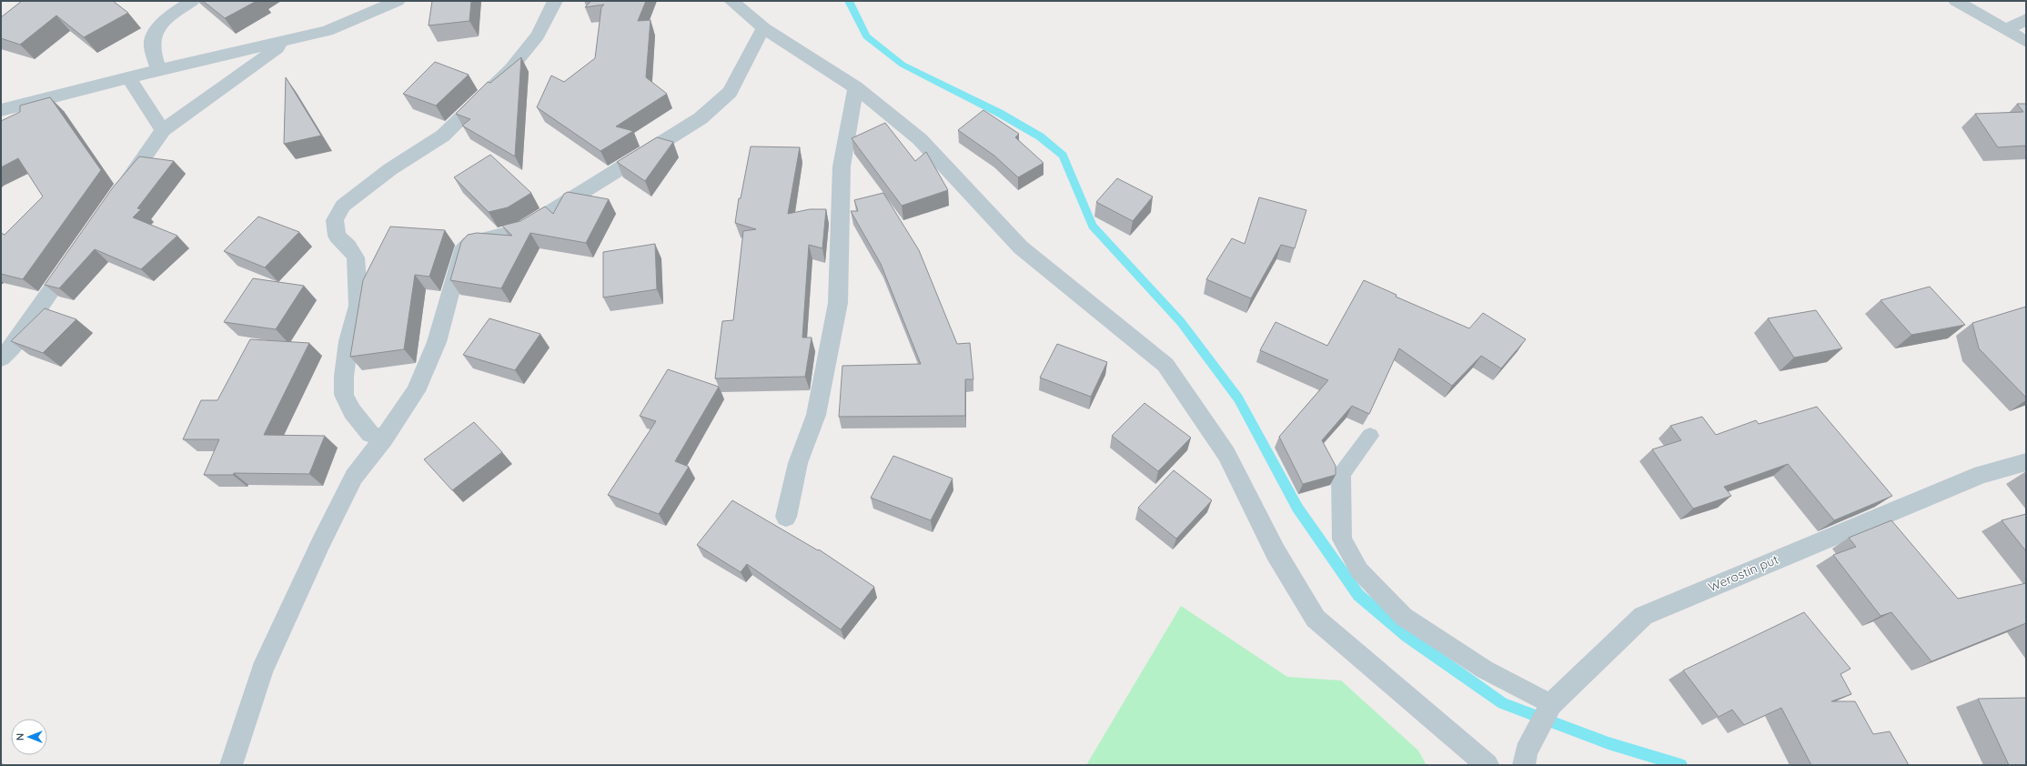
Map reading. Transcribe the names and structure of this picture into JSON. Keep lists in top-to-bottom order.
{
  "streets": {
    "street": ["Werostin put"]
  },
  "north": "left"
}
